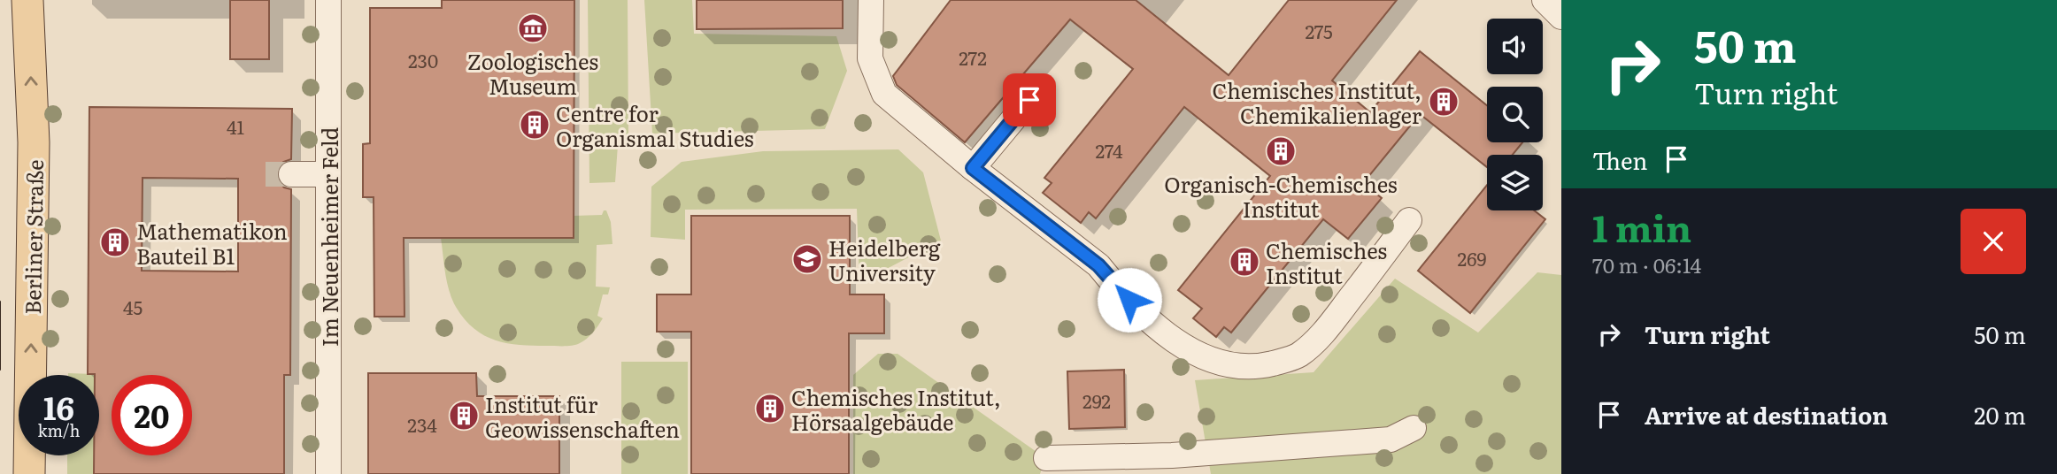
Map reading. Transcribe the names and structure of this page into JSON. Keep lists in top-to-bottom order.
{
  "streets": {
    "main road": ["Berliner Straße"],
    "street": ["Im Neuenheimer Feld"]
  },
  "one_way": ["Berliner Straße"],
  "places": {
    "museum": ["Zoologisches Museum"],
    "building": [
      "Chemisches Institut, Chemikalienlager",
      "Centre for Organismal Studies",
      "Organisch-Chemisches Institut",
      "Mathematikon Bauteil B1",
      "Chemisches Institut",
      "Chemisches Institut, Hörsaalgebäude",
      "Institut für Geowissenschaften"
    ],
    "school or university": ["Heidelberg University"]
  },
  "house_numbers": [
    "275",
    "272",
    "230",
    "41",
    "274",
    "269",
    "45",
    "292",
    "234"
  ],
  "page": {
    "turn": ["50 m", "Turn right"],
    "then": "Then",
    "heading": ["1 min", "70 m · 06:14"],
    "list": [
      {
        "name": "Turn right",
        "value": "50 m"
      },
      {
        "name": "Arrive at destination",
        "value": "20 m"
      }
    ],
    "speed": "16 km/h",
    "limit": "20"
  }
}
